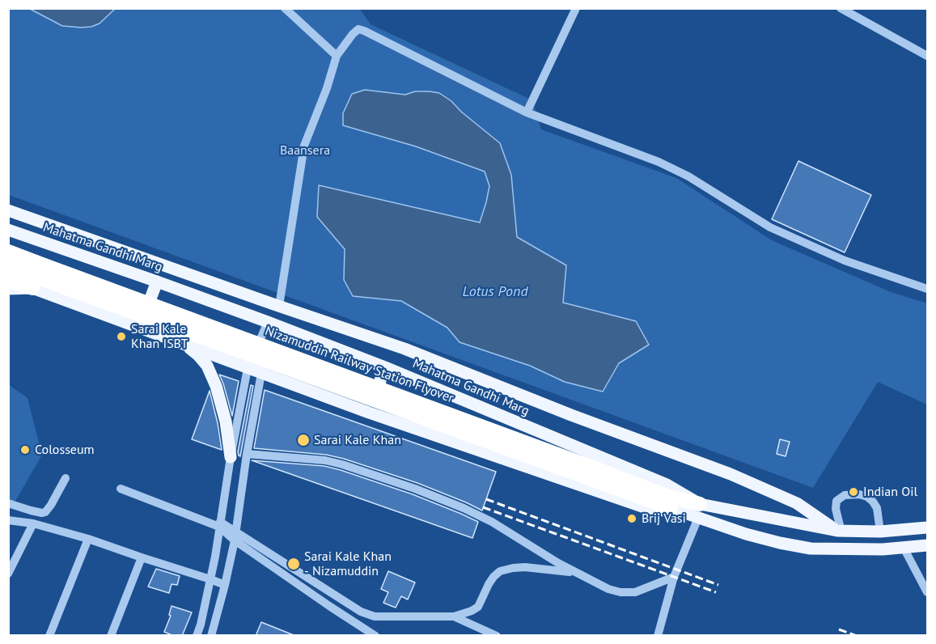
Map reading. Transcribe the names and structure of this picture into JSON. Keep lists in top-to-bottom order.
{
  "streets": {
    "highway": ["Nizamuddin Railway Station Flyover"],
    "main road": ["Mahatma Gandhi Marg"]
  },
  "crossings": [
    ["Mahatma Gandhi Marg", "Nizamuddin Railway Station Flyover"]
  ],
  "water": ["Lotus Pond"],
  "parks": ["Baansera"],
  "places": [
    "Sarai Kale Khan ISBT",
    "Sarai Kale Khan",
    "Colosseum",
    "Indian Oil",
    "Brij Vasi",
    "Sarai Kale Khan - Nizamuddin"
  ]
}
